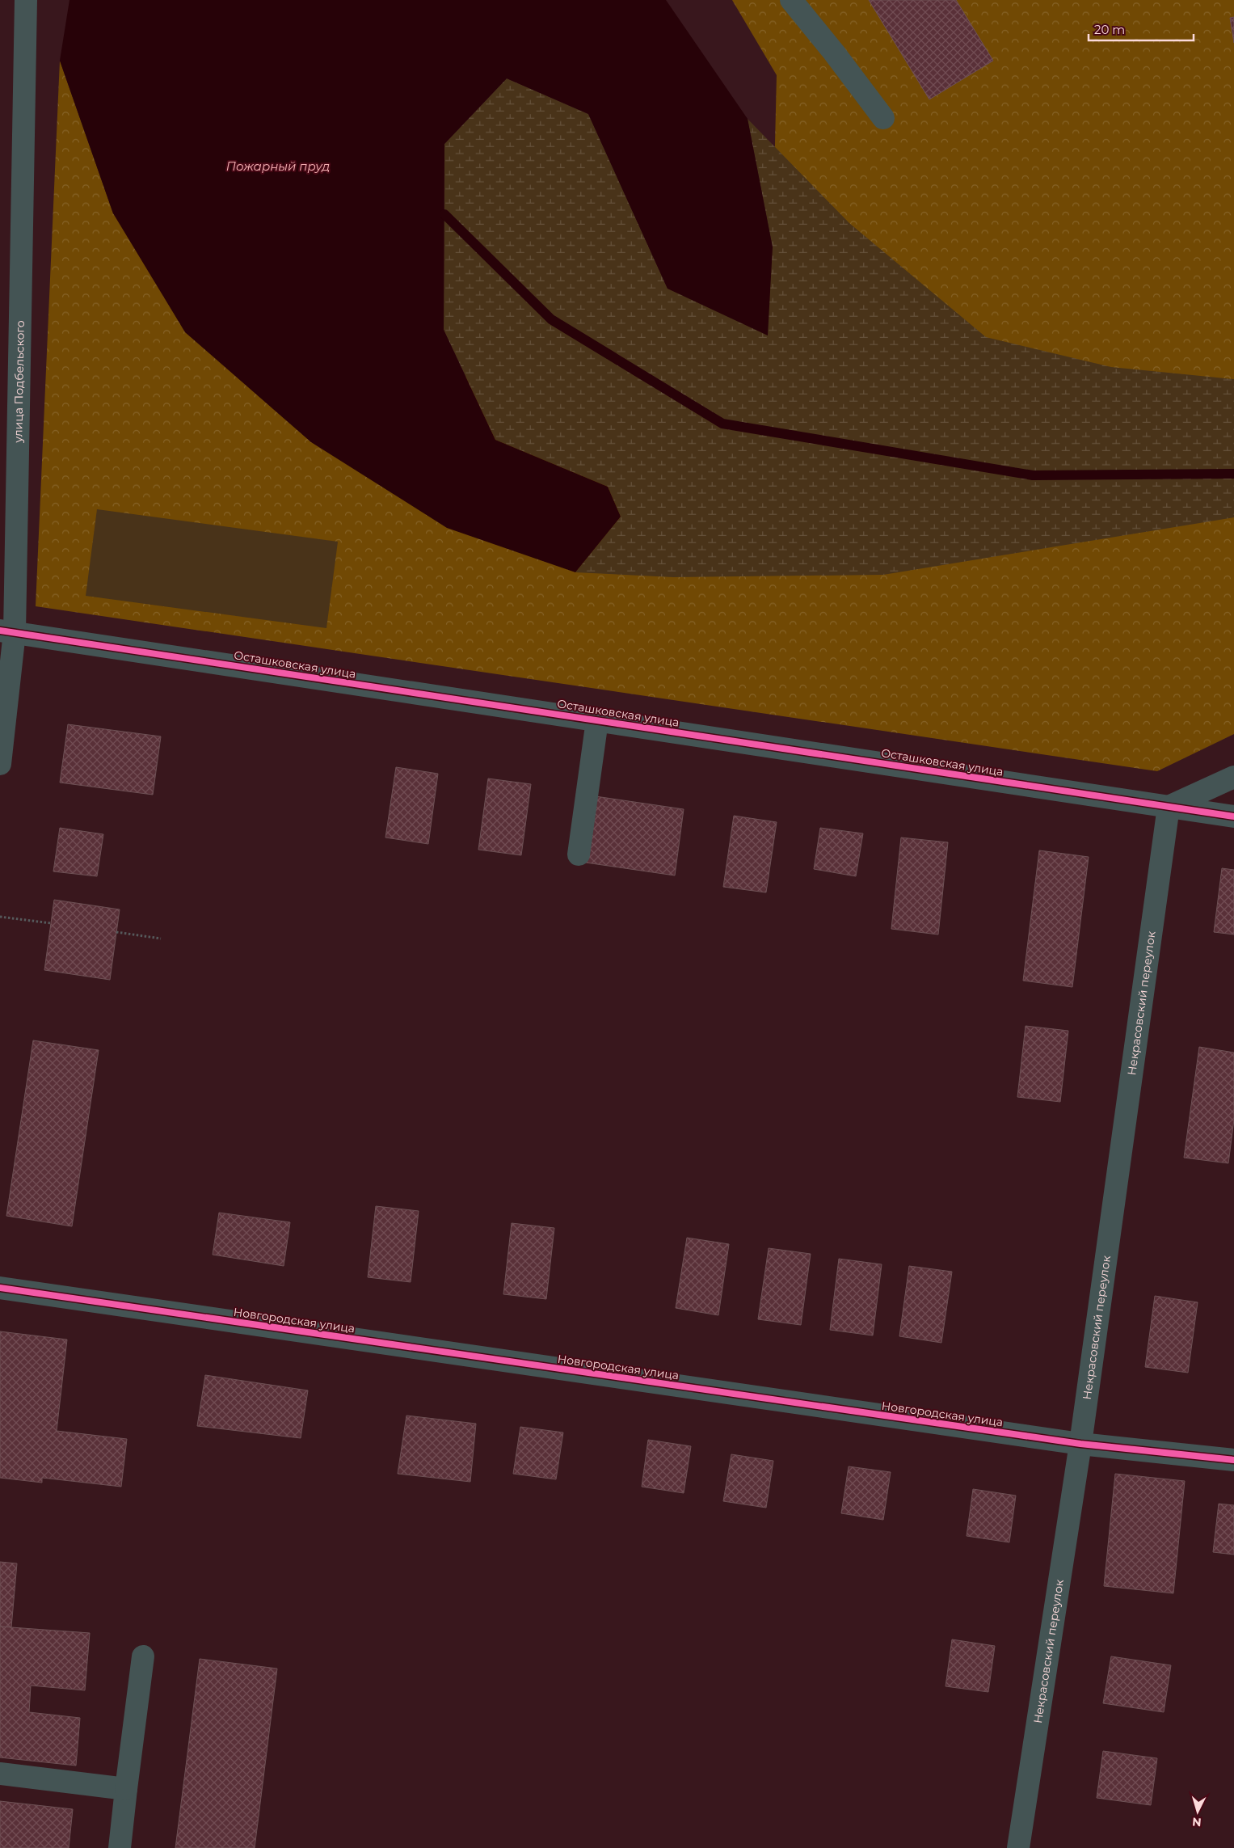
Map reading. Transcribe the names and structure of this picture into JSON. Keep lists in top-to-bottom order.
{
  "streets": {
    "street": [
      "улица Подбельского",
      "Осташковская улица",
      "Некрасовский переулок",
      "Новгородская улица"
    ]
  },
  "crossings": [
    ["улица Подбельского", "Осташковская улица"],
    ["Осташковская улица", "Некрасовский переулок"],
    ["Некрасовский переулок", "Новгородская улица"]
  ],
  "water": ["Пожарный пруд"],
  "scale_bar": "20 m",
  "north": "bottom"
}
